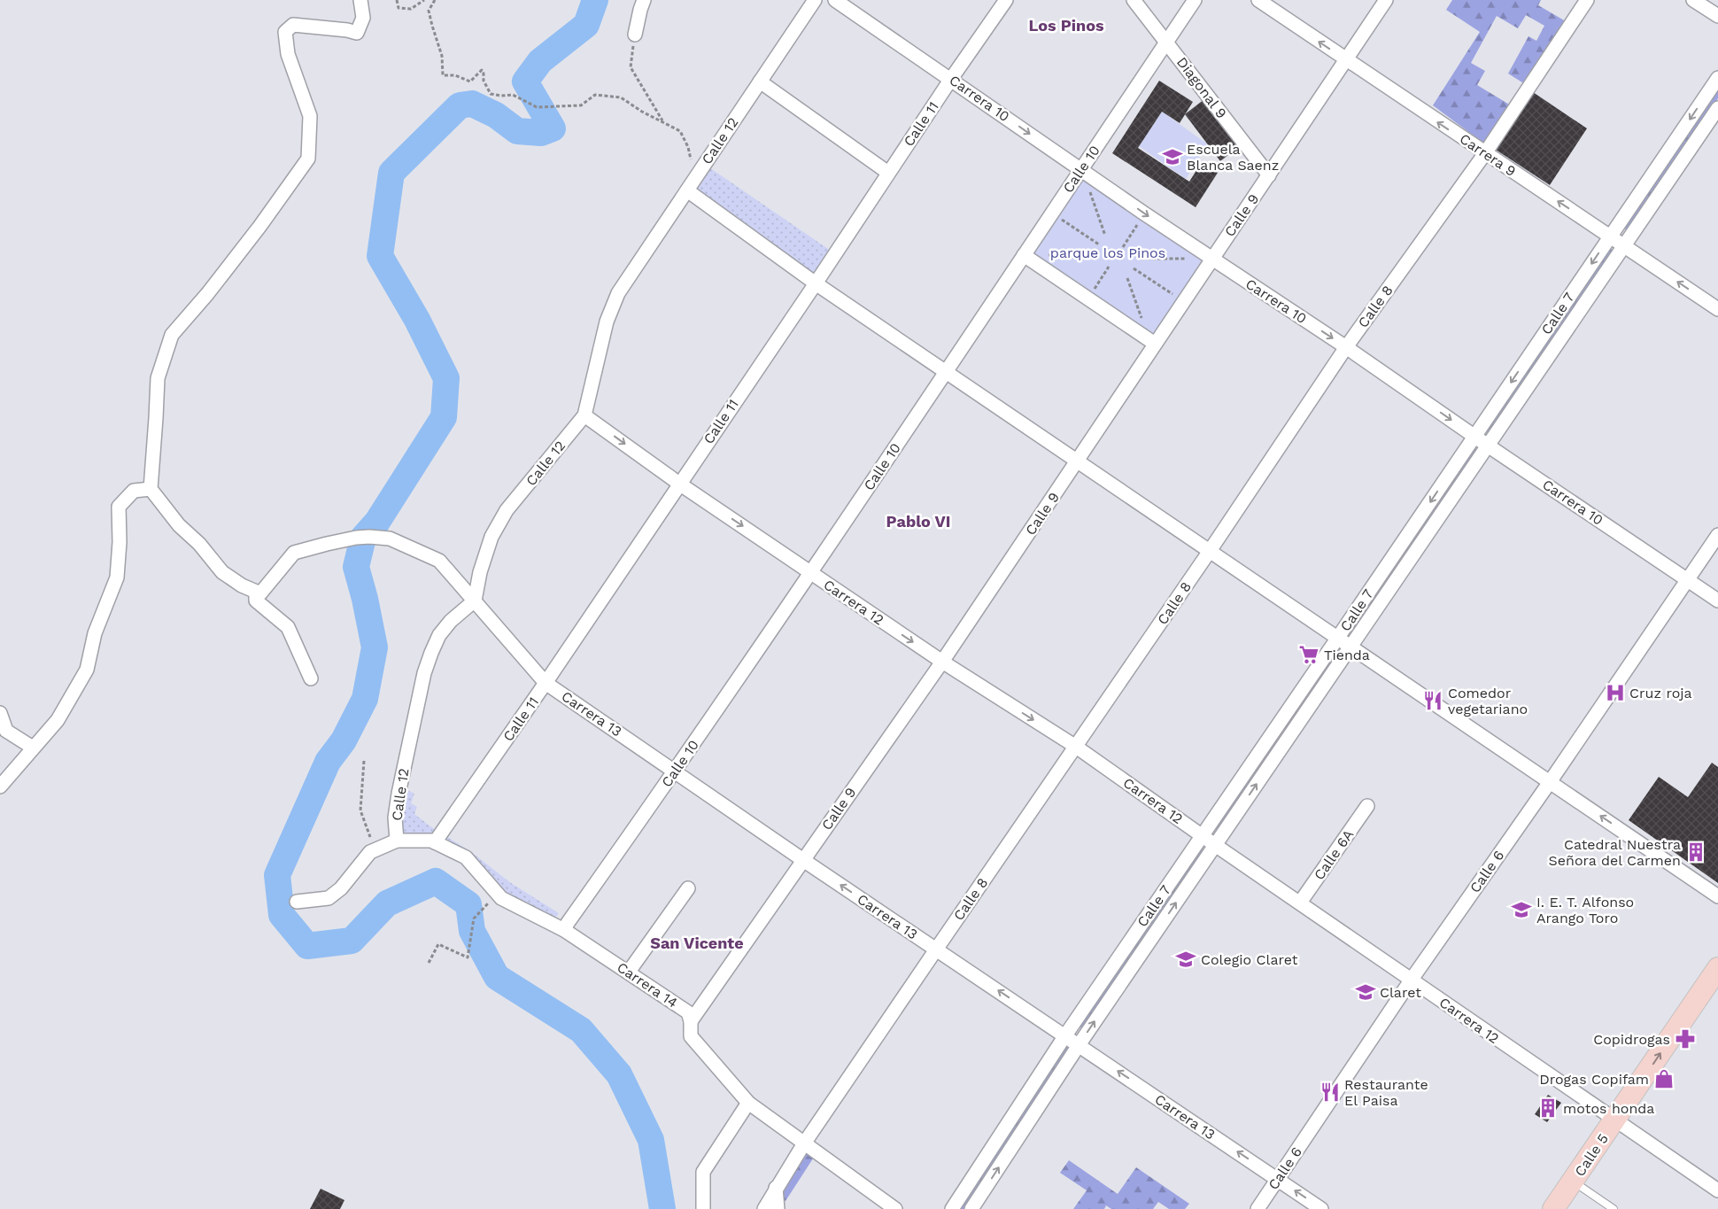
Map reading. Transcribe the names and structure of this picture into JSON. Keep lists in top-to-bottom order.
{
  "streets": {
    "main road": ["Calle 5"],
    "street": [
      "Diagonal 9",
      "Carrera 10",
      "Calle 11",
      "Calle 12",
      "Carrera 9",
      "Calle 10",
      "Calle 9",
      "Calle 8",
      "Calle 7",
      "Carrera 12",
      "Carrera 13",
      "Calle 6A",
      "Calle 6",
      "Carrera 14"
    ]
  },
  "crossings": [
    ["Diagonal 9", "Calle 10"],
    ["Diagonal 9", "Calle 9"],
    ["Carrera 10", "Calle 11"],
    ["Carrera 10", "Calle 10"],
    ["Carrera 10", "Calle 9"],
    ["Carrera 10", "Calle 8"],
    ["Carrera 10", "Calle 7"],
    ["Carrera 10", "Calle 6"],
    ["Calle 11", "Carrera 12"],
    ["Calle 11", "Carrera 13"],
    ["Calle 11", "Carrera 14"],
    ["Calle 12", "Carrera 12"],
    ["Calle 12", "Carrera 13"],
    ["Carrera 9", "Calle 9"],
    ["Carrera 9", "Calle 8"],
    ["Carrera 9", "Calle 7"],
    ["Calle 10", "Carrera 12"],
    ["Calle 10", "Carrera 13"],
    ["Calle 10", "Carrera 14"],
    ["Calle 9", "Carrera 12"],
    ["Calle 9", "Carrera 13"],
    ["Calle 9", "Carrera 14"],
    ["Calle 8", "Carrera 12"],
    ["Calle 8", "Carrera 13"],
    ["Calle 8", "Carrera 14"],
    ["Calle 7", "Carrera 12"],
    ["Calle 7", "Carrera 13"],
    ["Carrera 12", "Calle 6A"],
    ["Carrera 12", "Calle 6"],
    ["Carrera 12", "Calle 5"],
    ["Carrera 13", "Calle 6"]
  ],
  "one_way": [
    "Carrera 10",
    "Carrera 9",
    "Carrera 12",
    "Carrera 13",
    "Calle 5"
  ],
  "districts": ["Los Pinos", "Pablo VI", "San Vicente"],
  "parks": ["parque los Pinos"],
  "places": {
    "school or university": [
      "Escuela Blanca Saenz",
      "I. E. T. Alfonso Arango Toro",
      "Colegio Claret",
      "Claret"
    ],
    "supermarket": ["Tienda"],
    "hospital": ["Cruz roja"],
    "restaurant": ["Comedor vegetariano", "Restaurante El Paisa"],
    "building": ["Catedral Nuestra Señora del Carmen", "motos honda"],
    "pharmacy": ["Copidrogas"],
    "shop": ["Drogas Copifam"]
  }
}
